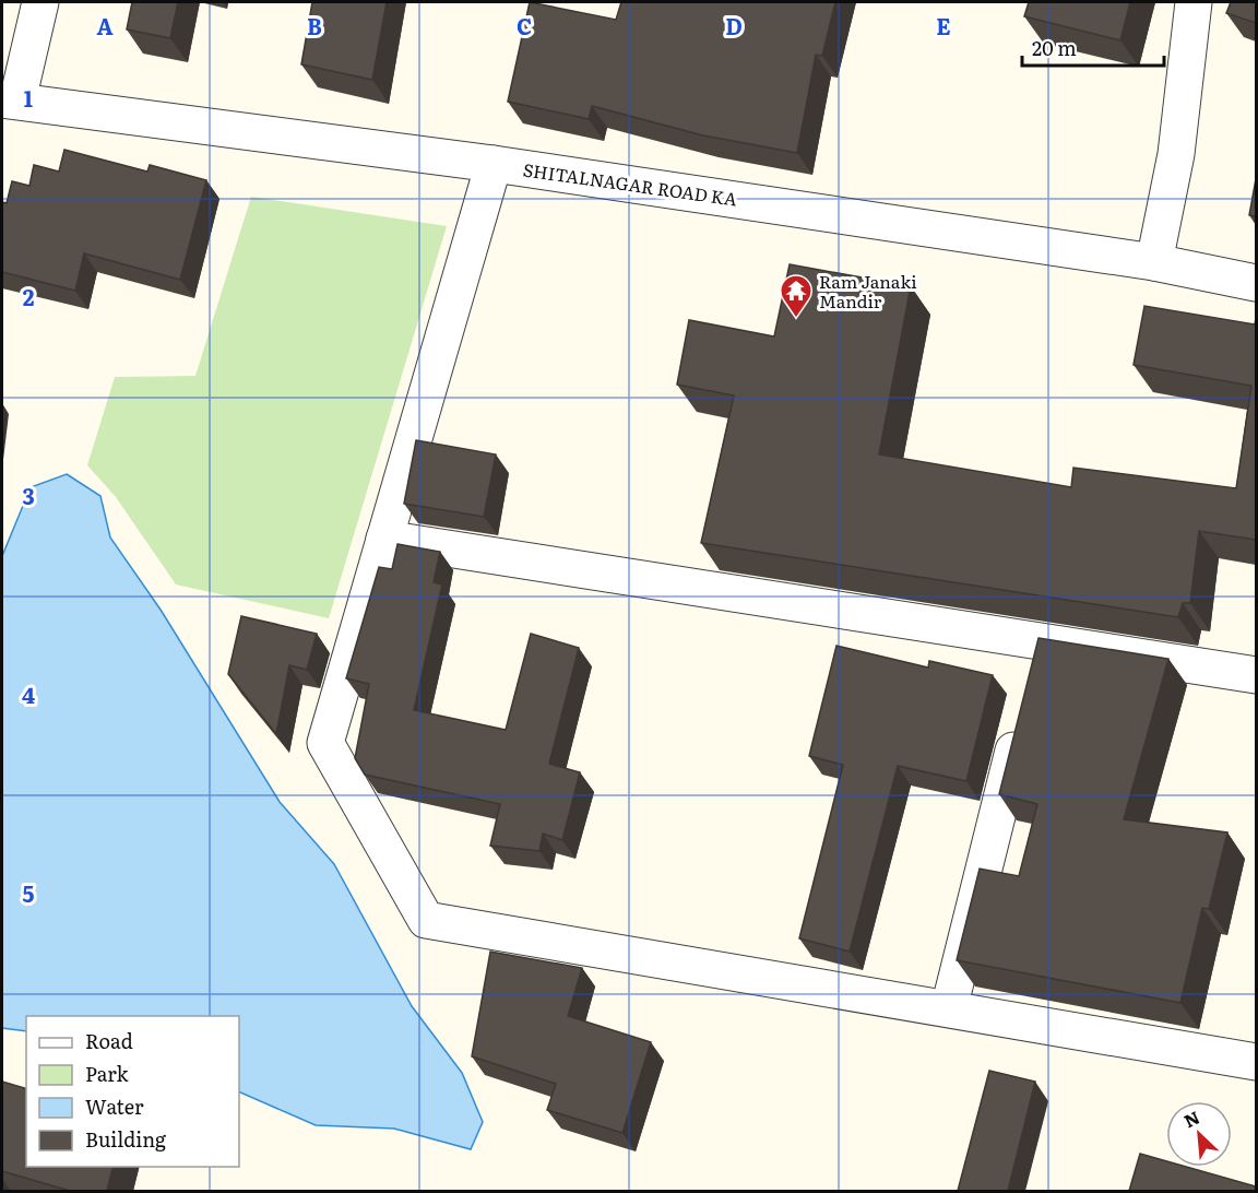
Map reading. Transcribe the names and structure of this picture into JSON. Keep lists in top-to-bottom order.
{
  "streets": {
    "street": ["SHITALNAGAR ROAD KA"]
  },
  "places": {
    "temple": ["Ram Janaki Mandir"]
  },
  "legend": [
    "Road",
    "Park",
    "Water",
    "Building"
  ],
  "scale_bar": "20 m",
  "north": "top left",
  "grid": {
    "columns": [
      "A",
      "B",
      "C",
      "D",
      "E"
    ],
    "rows": [
      "1",
      "2",
      "3",
      "4",
      "5"
    ]
  }
}
